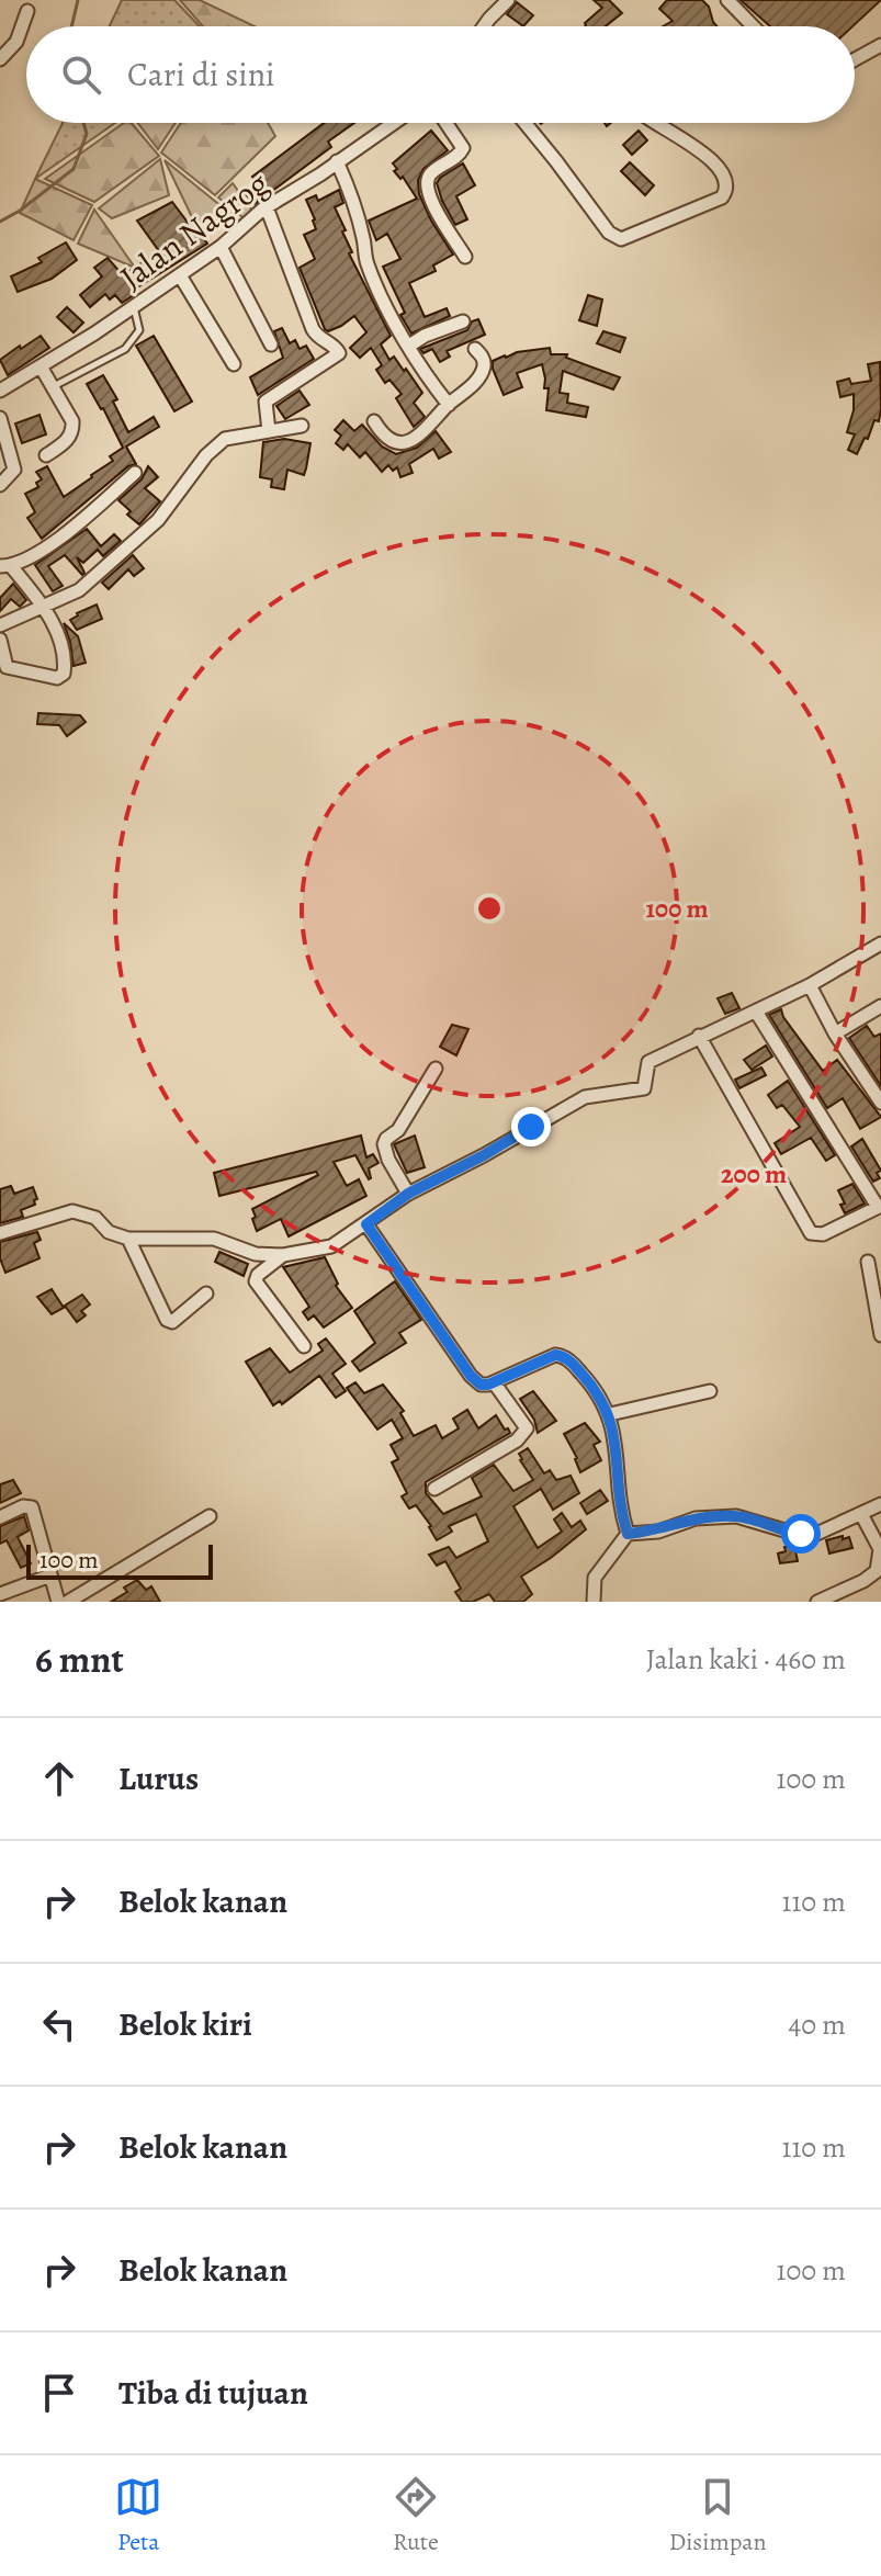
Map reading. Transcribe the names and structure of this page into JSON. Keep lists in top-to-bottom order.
{
  "streets": {
    "street": ["Jalan Nagrog"]
  },
  "scale_bar": "100 m",
  "page": {
    "search": "Cari di sini",
    "scale": "100 m",
    "heading": ["6 mnt", "Jalan kaki · 460 m"],
    "list": [
      ["Lurus", "100 m"],
      ["Belok kanan", "110 m"],
      ["Belok kiri", "40 m"],
      ["Belok kanan", "110 m"],
      ["Belok kanan", "100 m"],
      "Tiba di tujuan"
    ],
    "nav": ["Peta", "Rute", "Disimpan"]
  },
  "rings": ["100 m", "200 m"]
}
